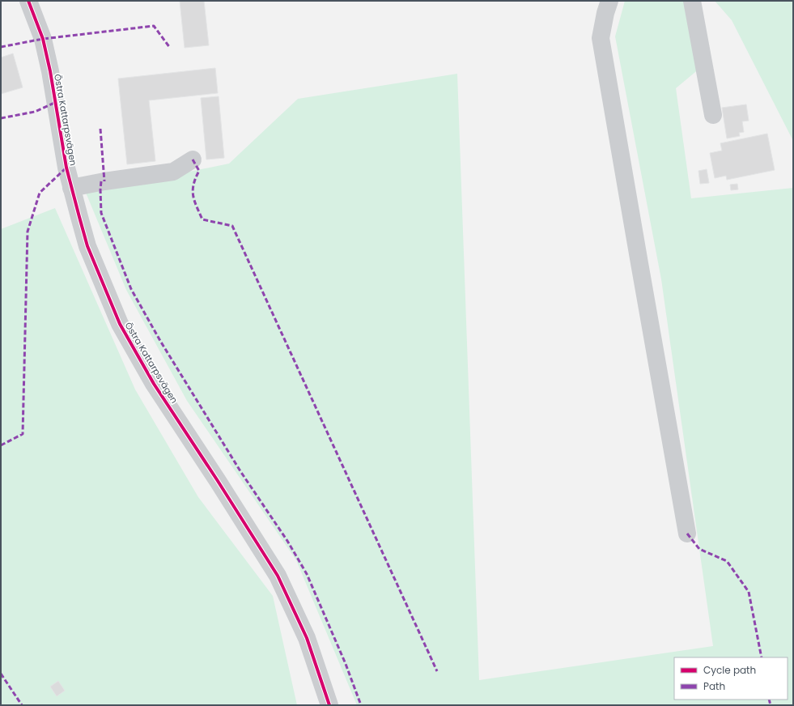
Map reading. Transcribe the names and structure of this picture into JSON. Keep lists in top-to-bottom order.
{
  "streets": {
    "street": ["Östra Kattarpsvägen"]
  },
  "legend": ["Cycle path", "Path"]
}
